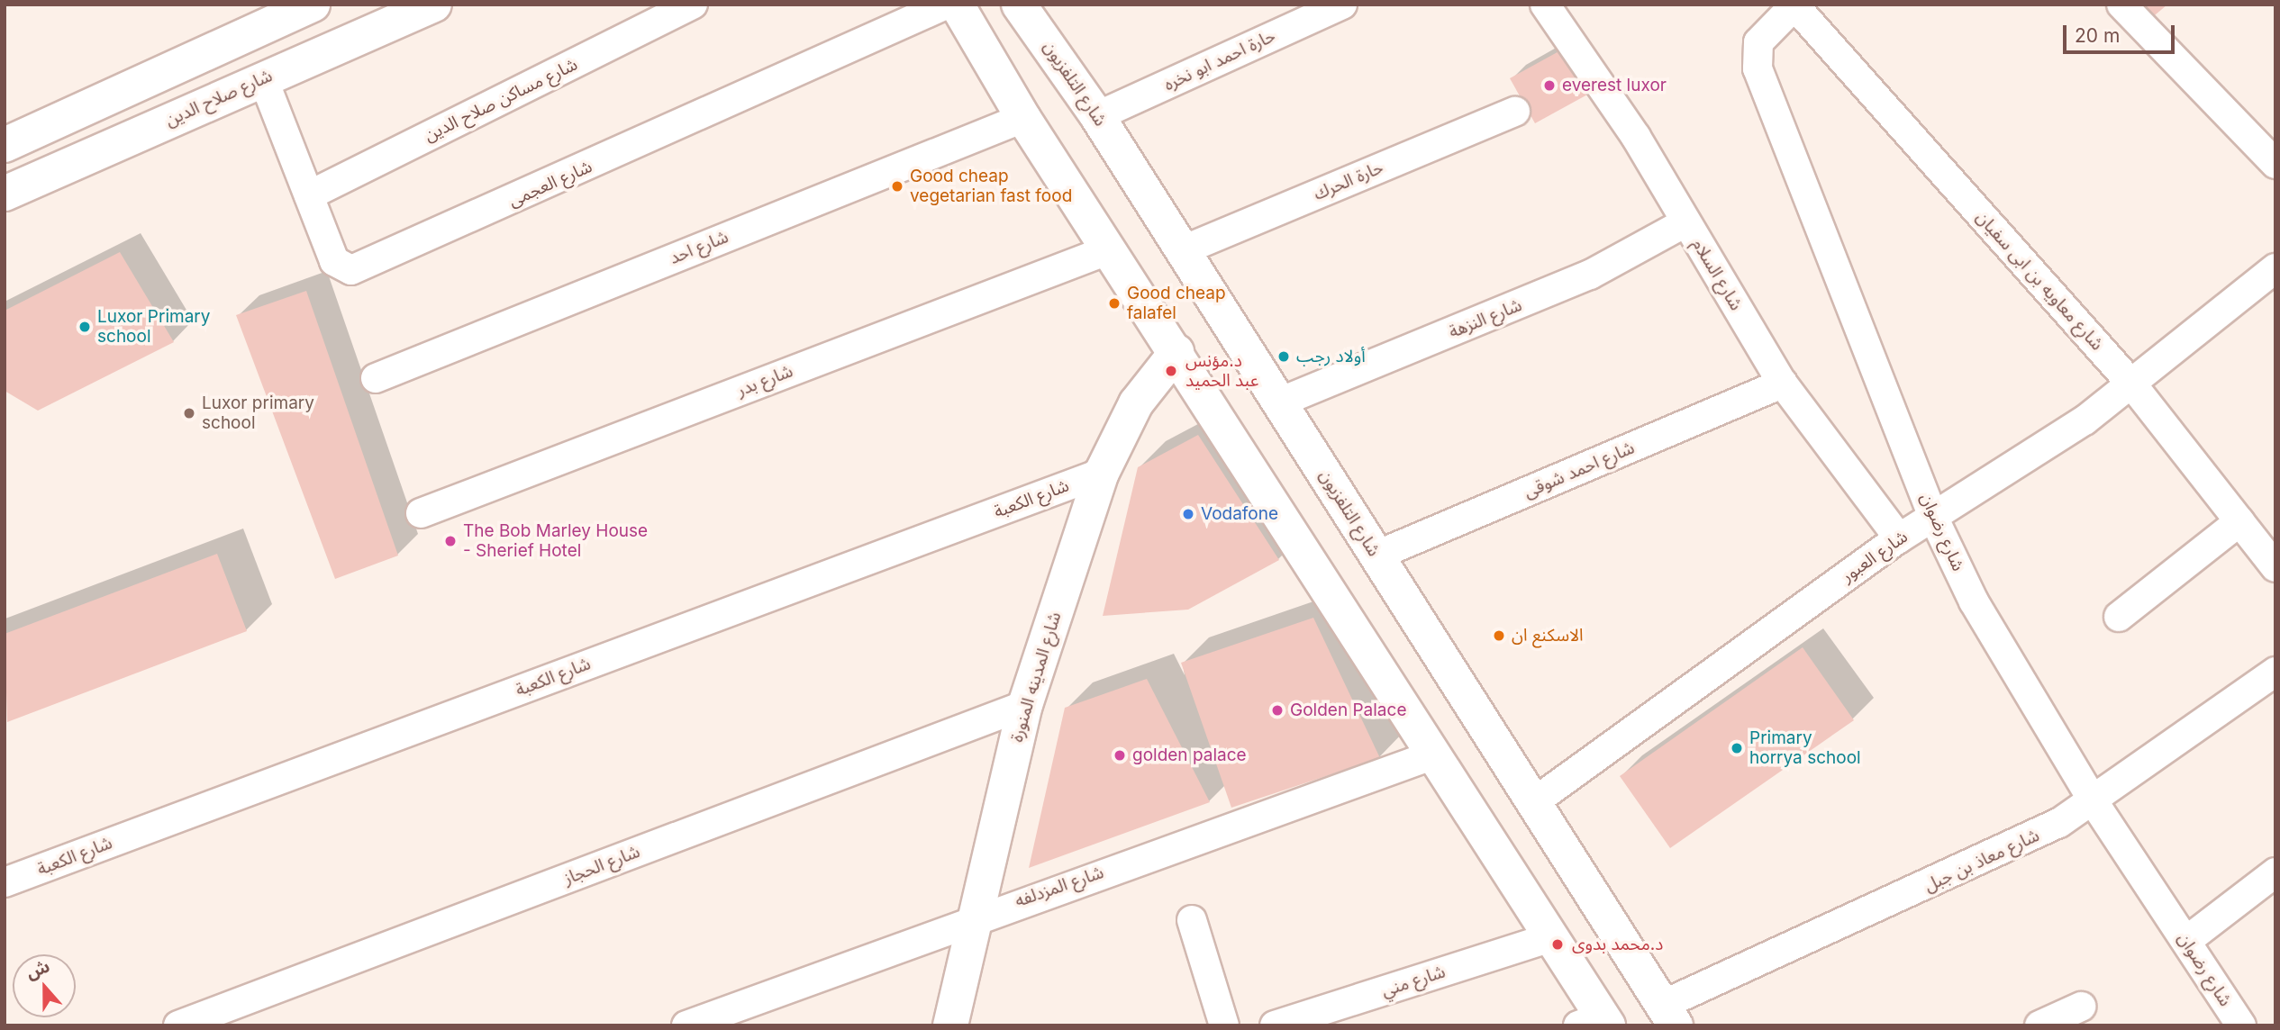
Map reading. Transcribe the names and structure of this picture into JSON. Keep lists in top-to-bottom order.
{
  "streets": {
    "main road": ["شارع التلفزيون", "شارع صلاح الدين", "شارع المدينه المنورة"],
    "street": [
      "حارة احمد ابو نخره",
      "شارع مساكن صلاح الدين",
      "حارة الحرك",
      "شارع العجمى",
      "شارع احد",
      "شارع السلام",
      "شارع معاويه بن ابى سفيان",
      "شارع النزهة",
      "شارع بدر",
      "شارع احمد شوقى",
      "شارع الكعبة",
      "شارع رضوان",
      "شارع العبور",
      "شارع معاذ بن جبل",
      "شارع الحجاز",
      "شارع المزدلفه",
      "شارع مني"
    ]
  },
  "crossings": [
    ["حارة احمد ابو نخره", "شارع التلفزيون"],
    ["شارع التلفزيون", "حارة الحرك"],
    ["شارع التلفزيون", "شارع النزهة"],
    ["شارع التلفزيون", "شارع احمد شوقى"],
    ["شارع التلفزيون", "شارع العبور"],
    ["شارع التلفزيون", "شارع معاذ بن جبل"],
    ["شارع صلاح الدين", "شارع العجمى"],
    ["شارع مساكن صلاح الدين", "شارع العجمى"],
    ["شارع السلام", "شارع النزهة"],
    ["شارع السلام", "شارع احمد شوقى"],
    ["شارع السلام", "شارع العبور"],
    ["شارع معاويه بن ابى سفيان", "شارع رضوان"],
    ["شارع معاويه بن ابى سفيان", "شارع العبور"],
    ["شارع الكعبة", "شارع المدينه المنورة"],
    ["شارع رضوان", "شارع العبور"],
    ["شارع رضوان", "شارع معاذ بن جبل"],
    ["شارع المدينه المنورة", "شارع الحجاز"],
    ["شارع المدينه المنورة", "شارع المزدلفه"]
  ],
  "places": [
    "everest luxor",
    "Good cheap vegetarian fast food",
    "Good cheap falafel",
    "Luxor Primary school",
    "أولاد رجب",
    "د.مؤنس عبد الحميد",
    "Luxor primary school",
    "Vodafone",
    "The Bob Marley House - Sherief Hotel",
    "الاسكنع ان",
    "Golden Palace",
    "Primary horrya school",
    "golden palace",
    "د.محمد بدوى"
  ],
  "scale_bar": "20 m",
  "north": "top"
}
